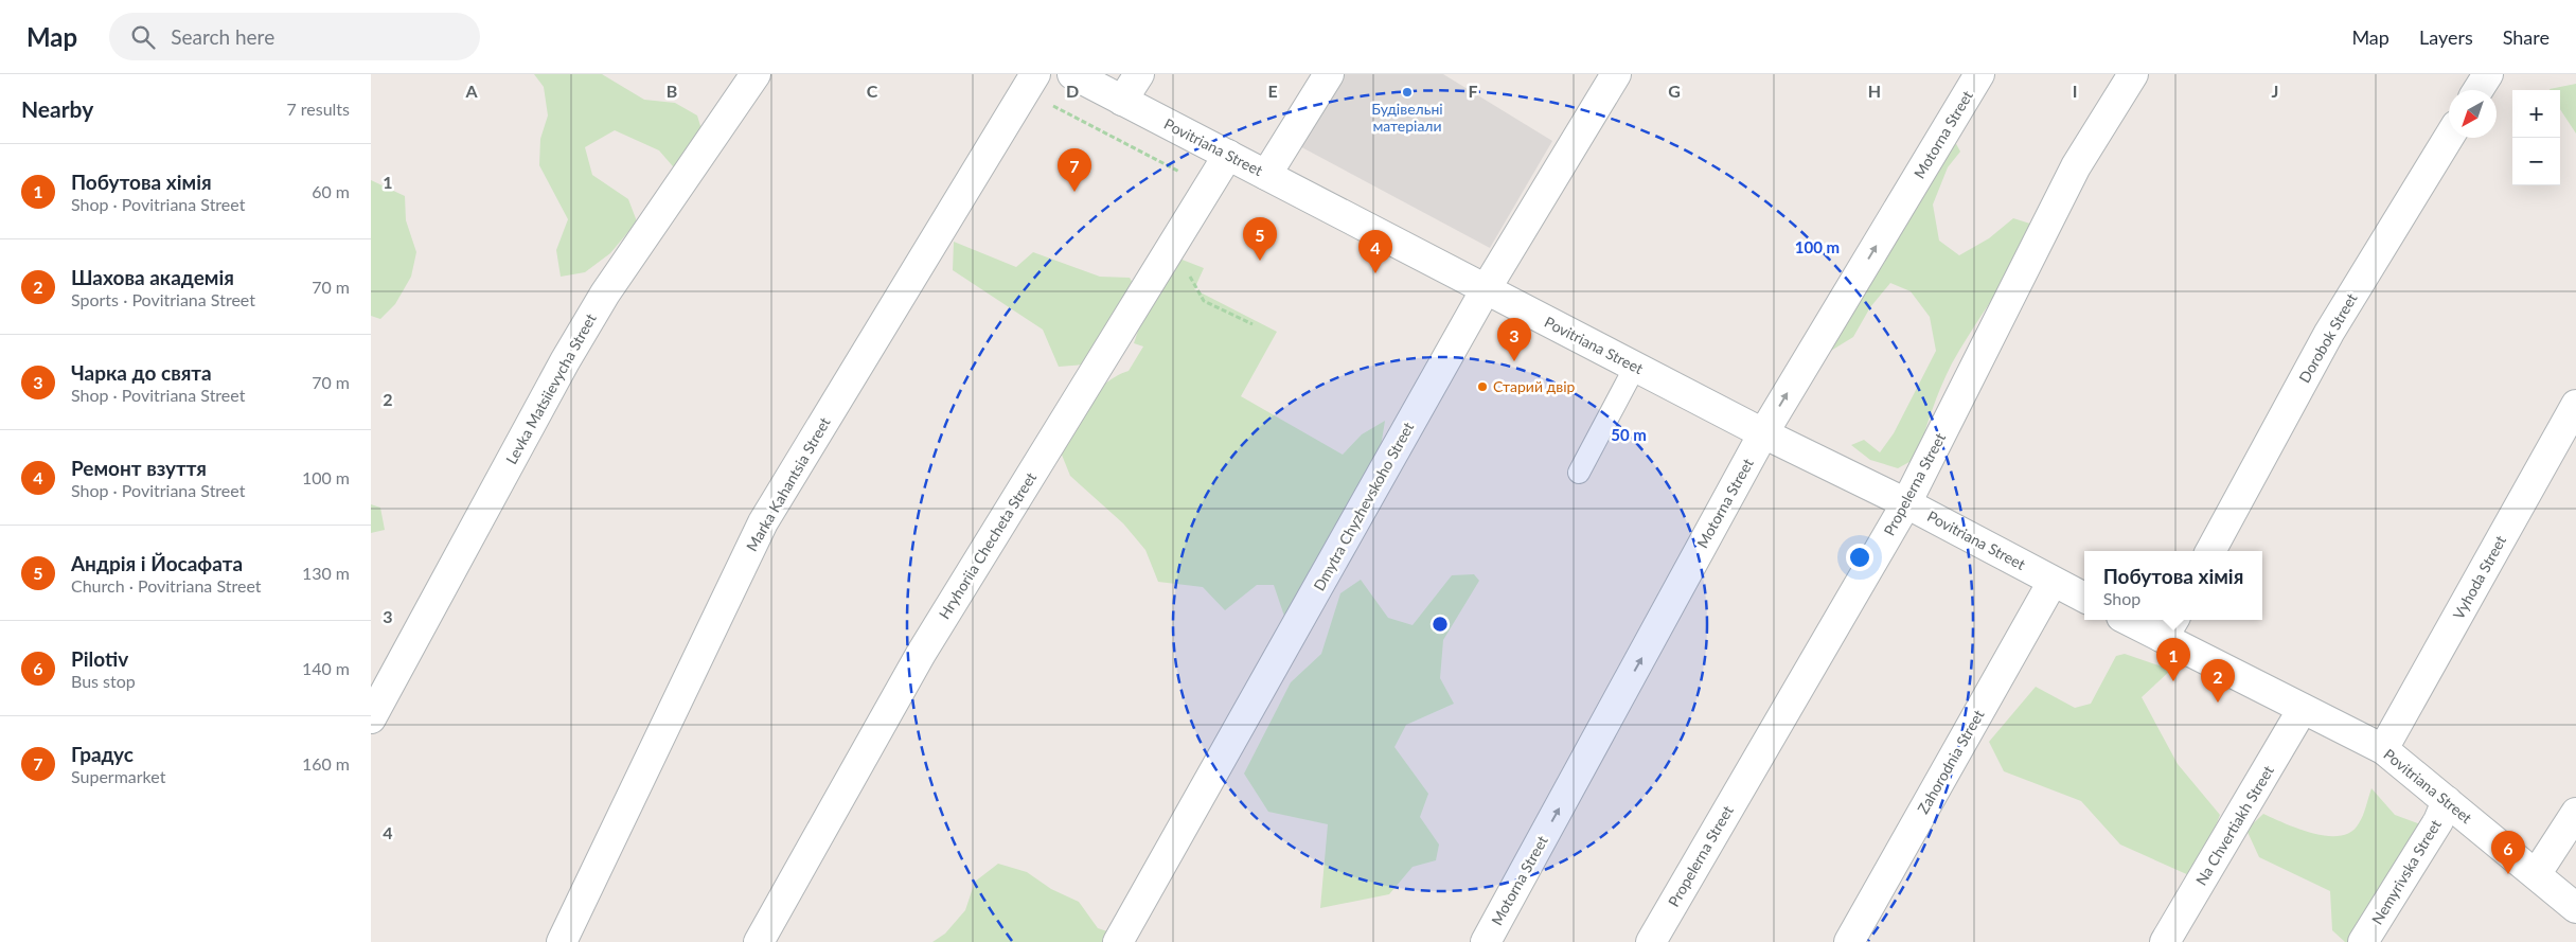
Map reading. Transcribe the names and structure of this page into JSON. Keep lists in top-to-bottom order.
{
  "streets": {
    "street": [
      "Motorna Street",
      "Povitriana Street",
      "Dorobok Street",
      "Levka Matsiievycha Street",
      "Marka Kahantsia Street",
      "Propelerna Street",
      "Dmytra Chyzhevskoho Street",
      "Hryhoriia Checheta Street",
      "Vyhoda Street",
      "Zahorodnia Street",
      "Na Chvertiakh Street",
      "Nemyrivska Street"
    ]
  },
  "crossings": [
    ["Motorna Street", "Povitriana Street"],
    ["Povitriana Street", "Propelerna Street"],
    ["Povitriana Street", "Dmytra Chyzhevskoho Street"],
    ["Povitriana Street", "Hryhoriia Checheta Street"],
    ["Povitriana Street", "Vyhoda Street"],
    ["Povitriana Street", "Zahorodnia Street"],
    ["Povitriana Street", "Na Chvertiakh Street"],
    ["Povitriana Street", "Nemyrivska Street"]
  ],
  "one_way": ["Motorna Street"],
  "places": ["Будівельні матеріали", "Старий двір"],
  "north": "bottom left",
  "page": {
    "header": "Map",
    "search": "Search here",
    "nav": ["Map", "Layers", "Share"],
    "heading": ["Nearby", "7 results"],
    "map_buttons": ["+", "−"],
    "list": [
      {
        "mark": "1",
        "name": "Побутова хімія",
        "note": "Shop · Povitriana Street",
        "value": "60 m"
      },
      {
        "mark": "2",
        "name": "Шахова академія",
        "note": "Sports · Povitriana Street",
        "value": "70 m"
      },
      {
        "mark": "3",
        "name": "Чарка до свята",
        "note": "Shop · Povitriana Street",
        "value": "70 m"
      },
      {
        "mark": "4",
        "name": "Ремонт взуття",
        "note": "Shop · Povitriana Street",
        "value": "100 m"
      },
      {
        "mark": "5",
        "name": "Андрія і Йосафата",
        "note": "Church · Povitriana Street",
        "value": "130 m"
      },
      {
        "mark": "6",
        "name": "Pilotiv",
        "note": "Bus stop",
        "value": "140 m"
      },
      {
        "mark": "7",
        "name": "Градус",
        "note": "Supermarket",
        "value": "160 m"
      }
    ],
    "pins": [
      "7",
      "5",
      "4",
      "3",
      "1",
      "2",
      "6"
    ],
    "popup": ["Побутова хімія", "Shop"]
  },
  "grid": {
    "columns": [
      "A",
      "B",
      "C",
      "D",
      "E",
      "F",
      "G",
      "H",
      "I",
      "J"
    ],
    "rows": [
      "1",
      "2",
      "3",
      "4"
    ]
  },
  "rings": ["100 m", "50 m"]
}
